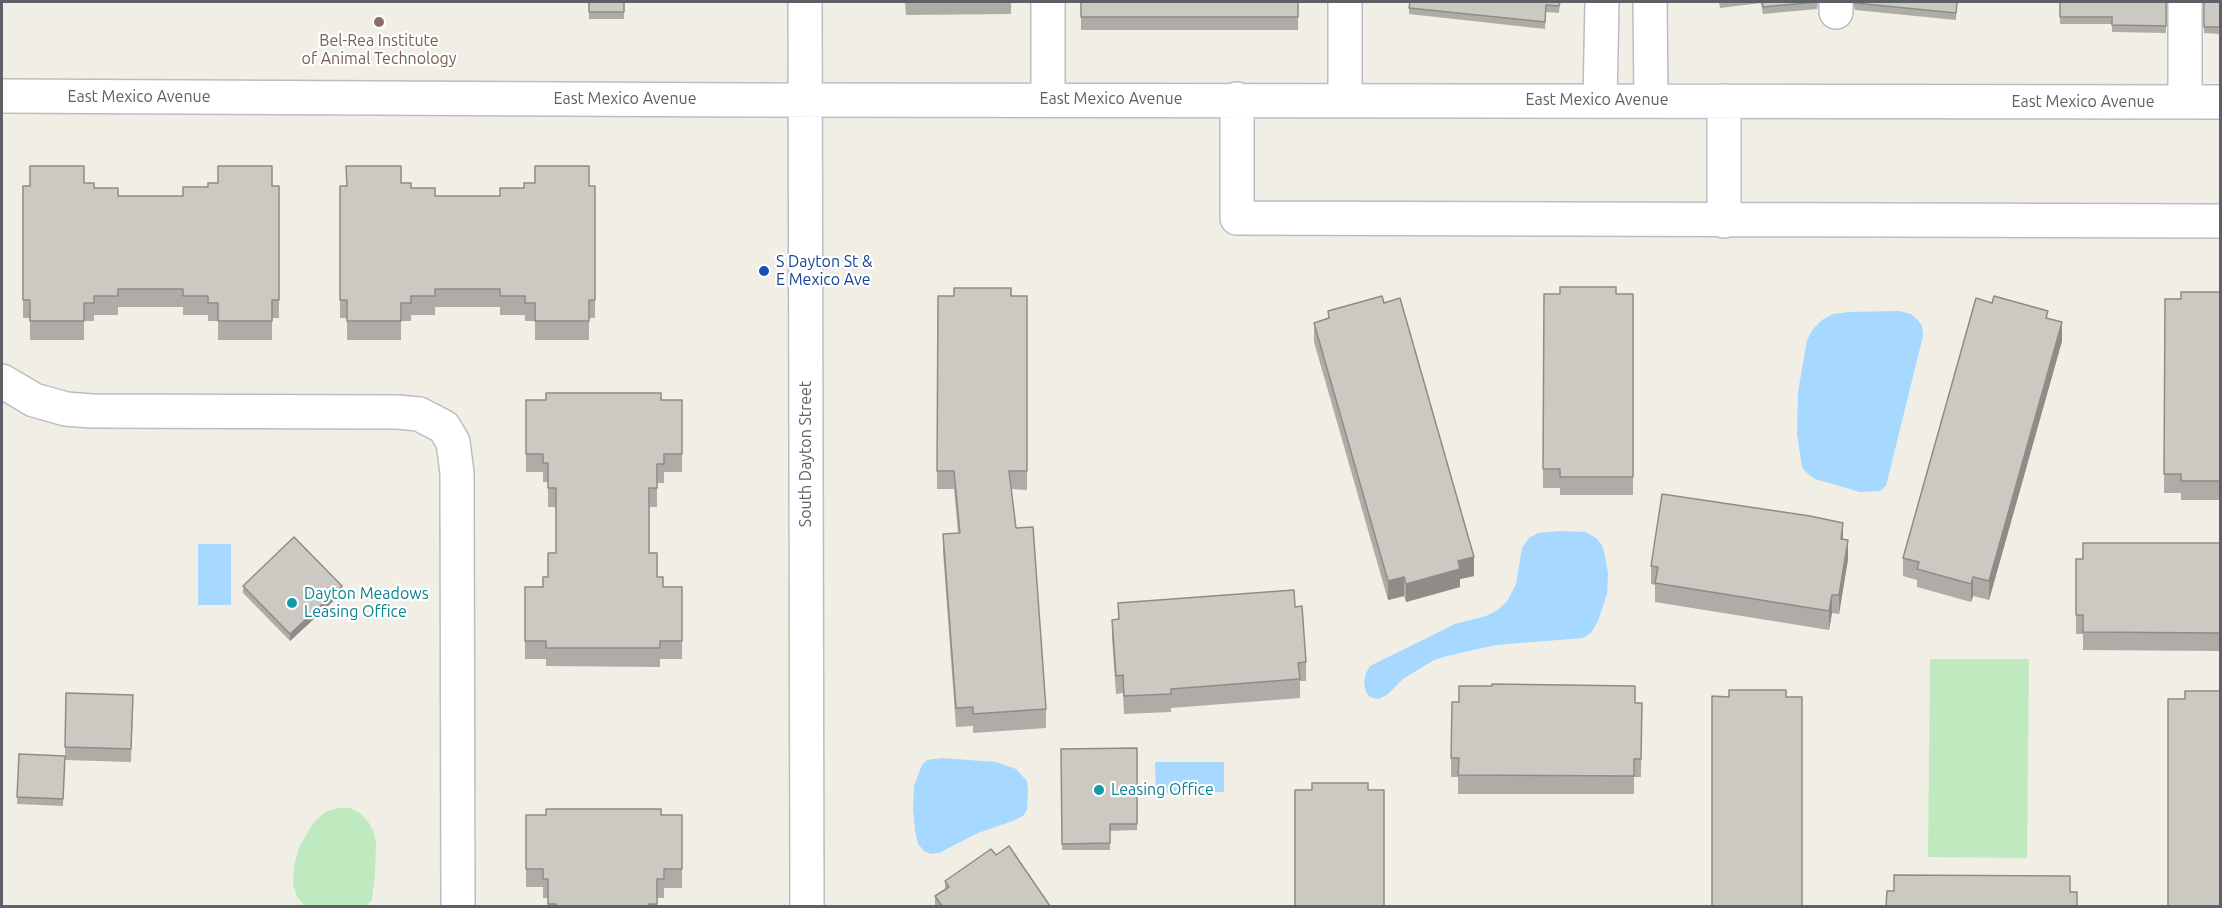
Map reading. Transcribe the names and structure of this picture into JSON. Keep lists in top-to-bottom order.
{
  "streets": {
    "street": ["East Mexico Avenue", "South Dayton Street"]
  },
  "crossings": [
    ["East Mexico Avenue", "South Dayton Street"]
  ],
  "places": [
    "Bel-Rea Institute of Animal Technology",
    "S Dayton St & E Mexico Ave",
    "Dayton Meadows Leasing Office",
    "Leasing Office"
  ]
}
